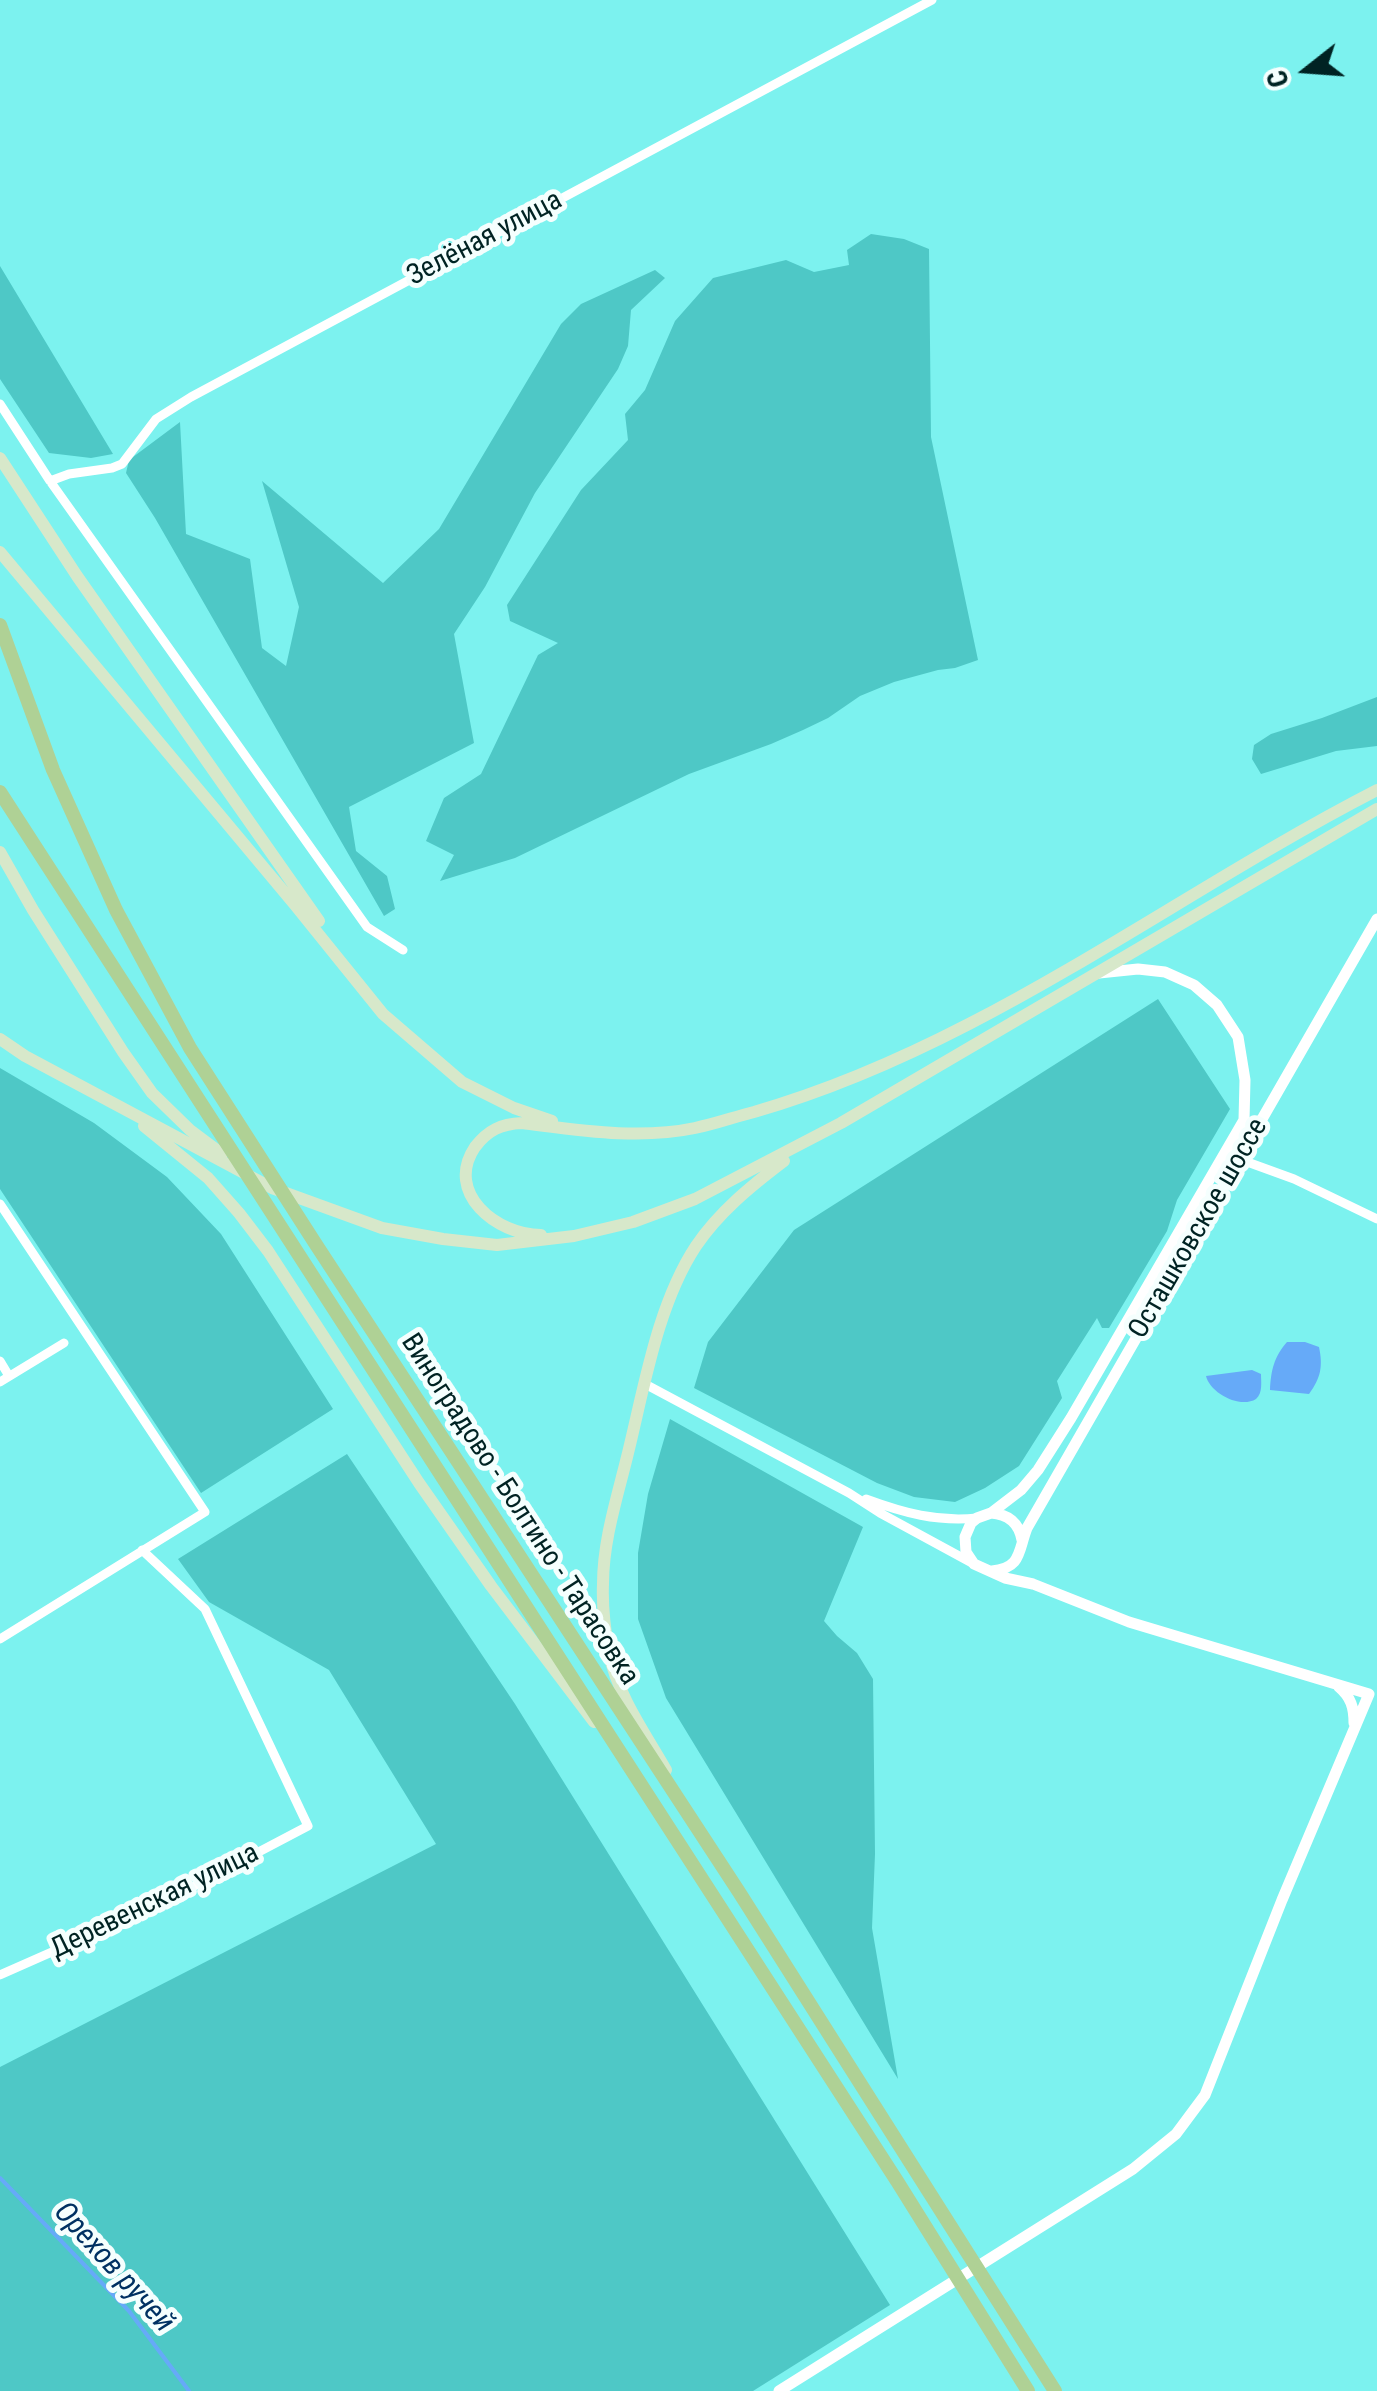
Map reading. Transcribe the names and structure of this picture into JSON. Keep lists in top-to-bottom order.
{
  "streets": {
    "main road": ["Виноградово - Болтино - Тарасовка"],
    "street": ["Зелёная улица", "Осташковское шоссе", "Деревенская улица"]
  },
  "water": ["Орехов ручей"],
  "north": "left"
}
